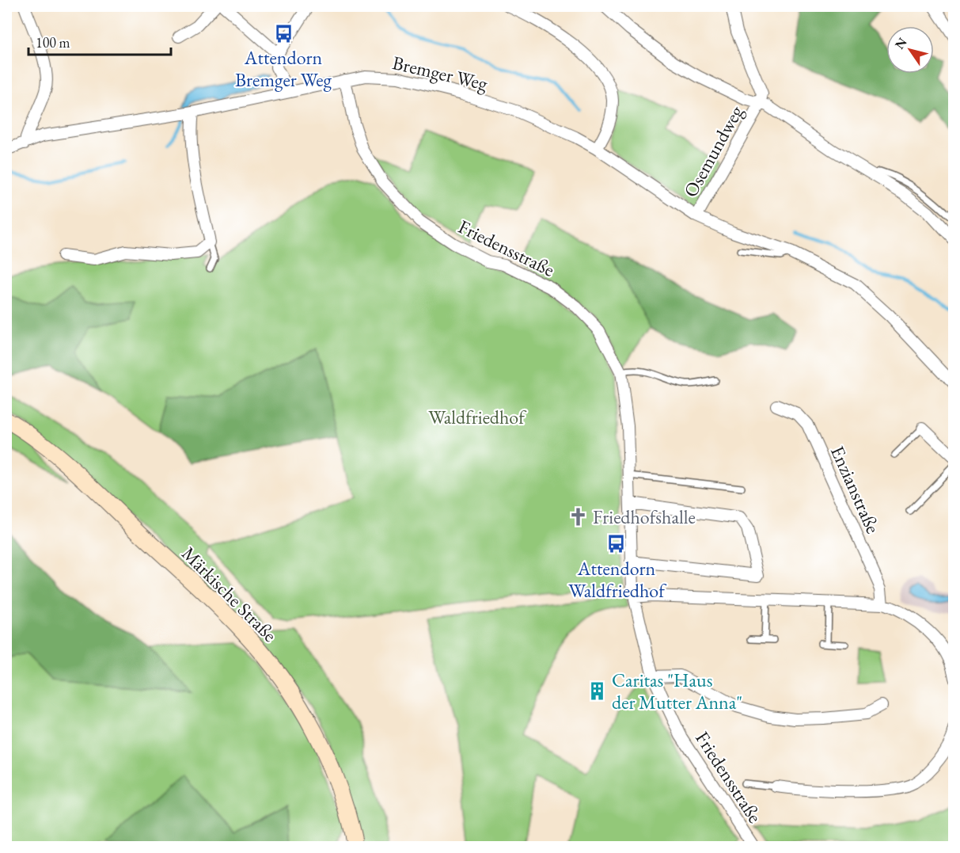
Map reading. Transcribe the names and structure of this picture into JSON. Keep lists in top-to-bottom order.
{
  "streets": {
    "main road": ["Märkische Straße"],
    "street": [
      "Bremger Weg",
      "Osemundweg",
      "Friedensstraße",
      "Enzianstraße"
    ]
  },
  "crossings": [
    ["Bremger Weg", "Osemundweg"],
    ["Bremger Weg", "Friedensstraße"]
  ],
  "parks": ["Waldfriedhof"],
  "places": {
    "bus stop": ["Attendorn Bremger Weg", "Attendorn Waldfriedhof"],
    "church": ["Friedhofshalle"],
    "building": ["Caritas \"Haus der Mutter Anna\""]
  },
  "scale_bar": "100 m",
  "north": "top left"
}
